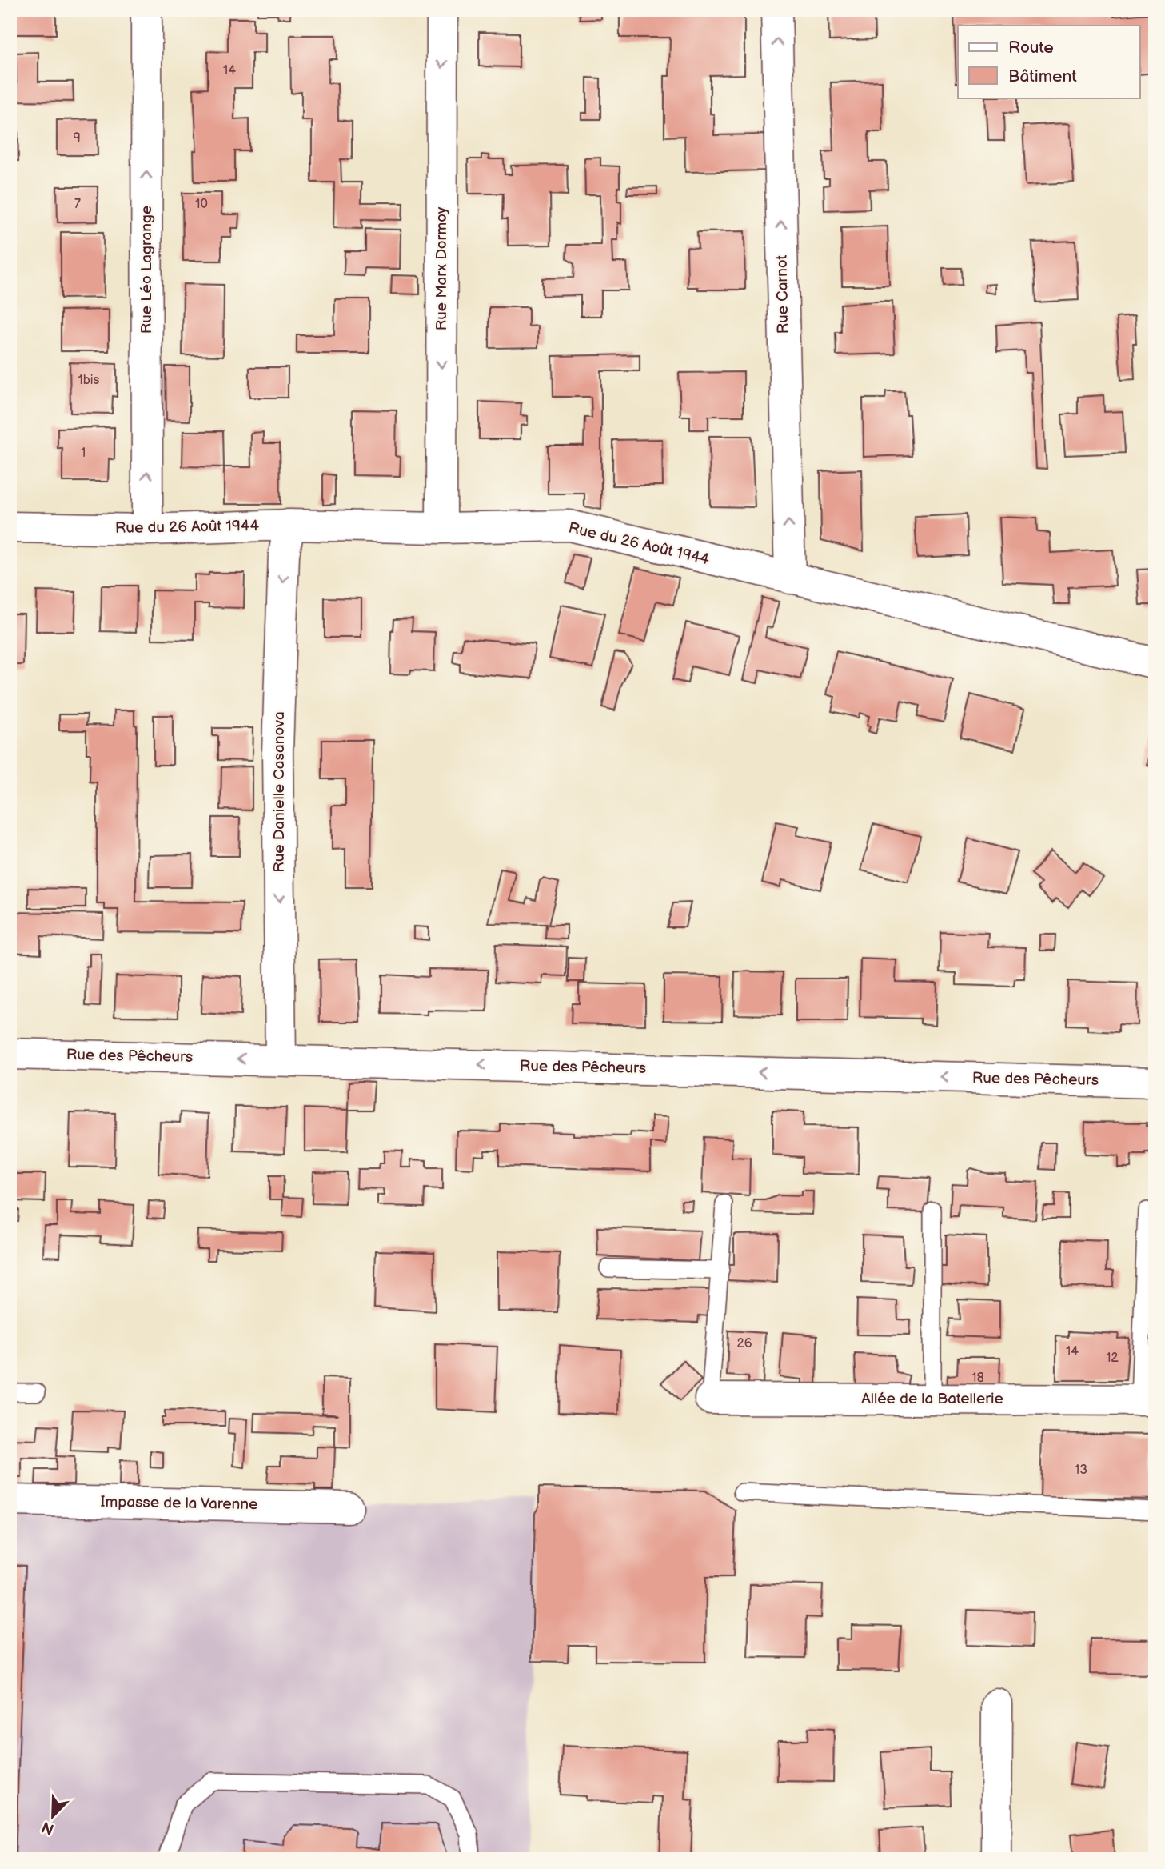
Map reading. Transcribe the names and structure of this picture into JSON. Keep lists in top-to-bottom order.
{
  "streets": {
    "street": [
      "Rue Marx Dormoy",
      "Rue Léo Lagrange",
      "Rue Carnot",
      "Rue du 26 Août 1944",
      "Rue Danielle Casanova",
      "Rue des Pêcheurs",
      "Allée de la Batellerie",
      "Impasse de la Varenne"
    ]
  },
  "crossings": [
    ["Rue Marx Dormoy", "Rue du 26 Août 1944"],
    ["Rue Léo Lagrange", "Rue du 26 Août 1944"],
    ["Rue Carnot", "Rue du 26 Août 1944"],
    ["Rue du 26 Août 1944", "Rue Danielle Casanova"],
    ["Rue Danielle Casanova", "Rue des Pêcheurs"]
  ],
  "one_way": [
    "Rue Marx Dormoy",
    "Rue Léo Lagrange",
    "Rue Carnot",
    "Rue Danielle Casanova",
    "Rue des Pêcheurs"
  ],
  "house_numbers": [
    "14",
    "9",
    "7",
    "10",
    "1bis",
    "1",
    "26",
    "14",
    "12",
    "18",
    "13"
  ],
  "legend": ["Route", "Bâtiment"],
  "north": "bottom left"
}
